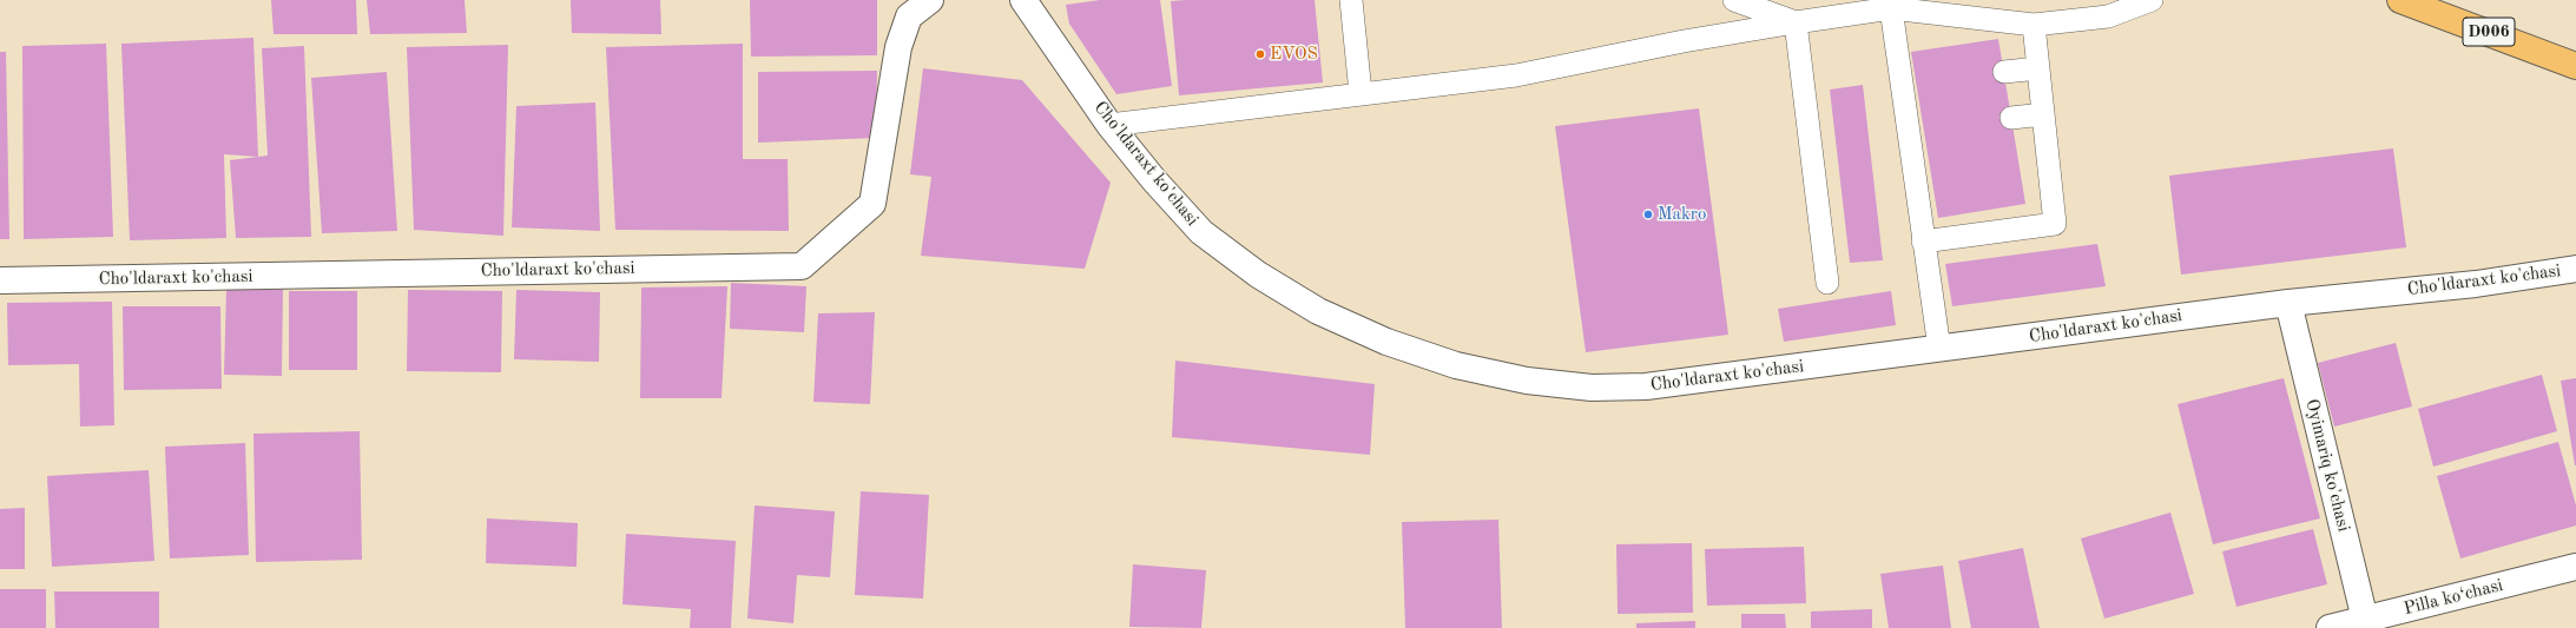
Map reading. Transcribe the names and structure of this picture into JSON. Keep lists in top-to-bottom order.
{
  "streets": {
    "main road": ["D006"],
    "street": ["Cho'ldaraxt ko'chasi", "Oyimariq ko'chasi", "Pilla ko‘chasi"]
  },
  "crossings": [
    ["Cho'ldaraxt ko'chasi", "Oyimariq ko'chasi"],
    ["Oyimariq ko'chasi", "Pilla ko‘chasi"]
  ],
  "places": ["EVOS", "Makro"]
}
